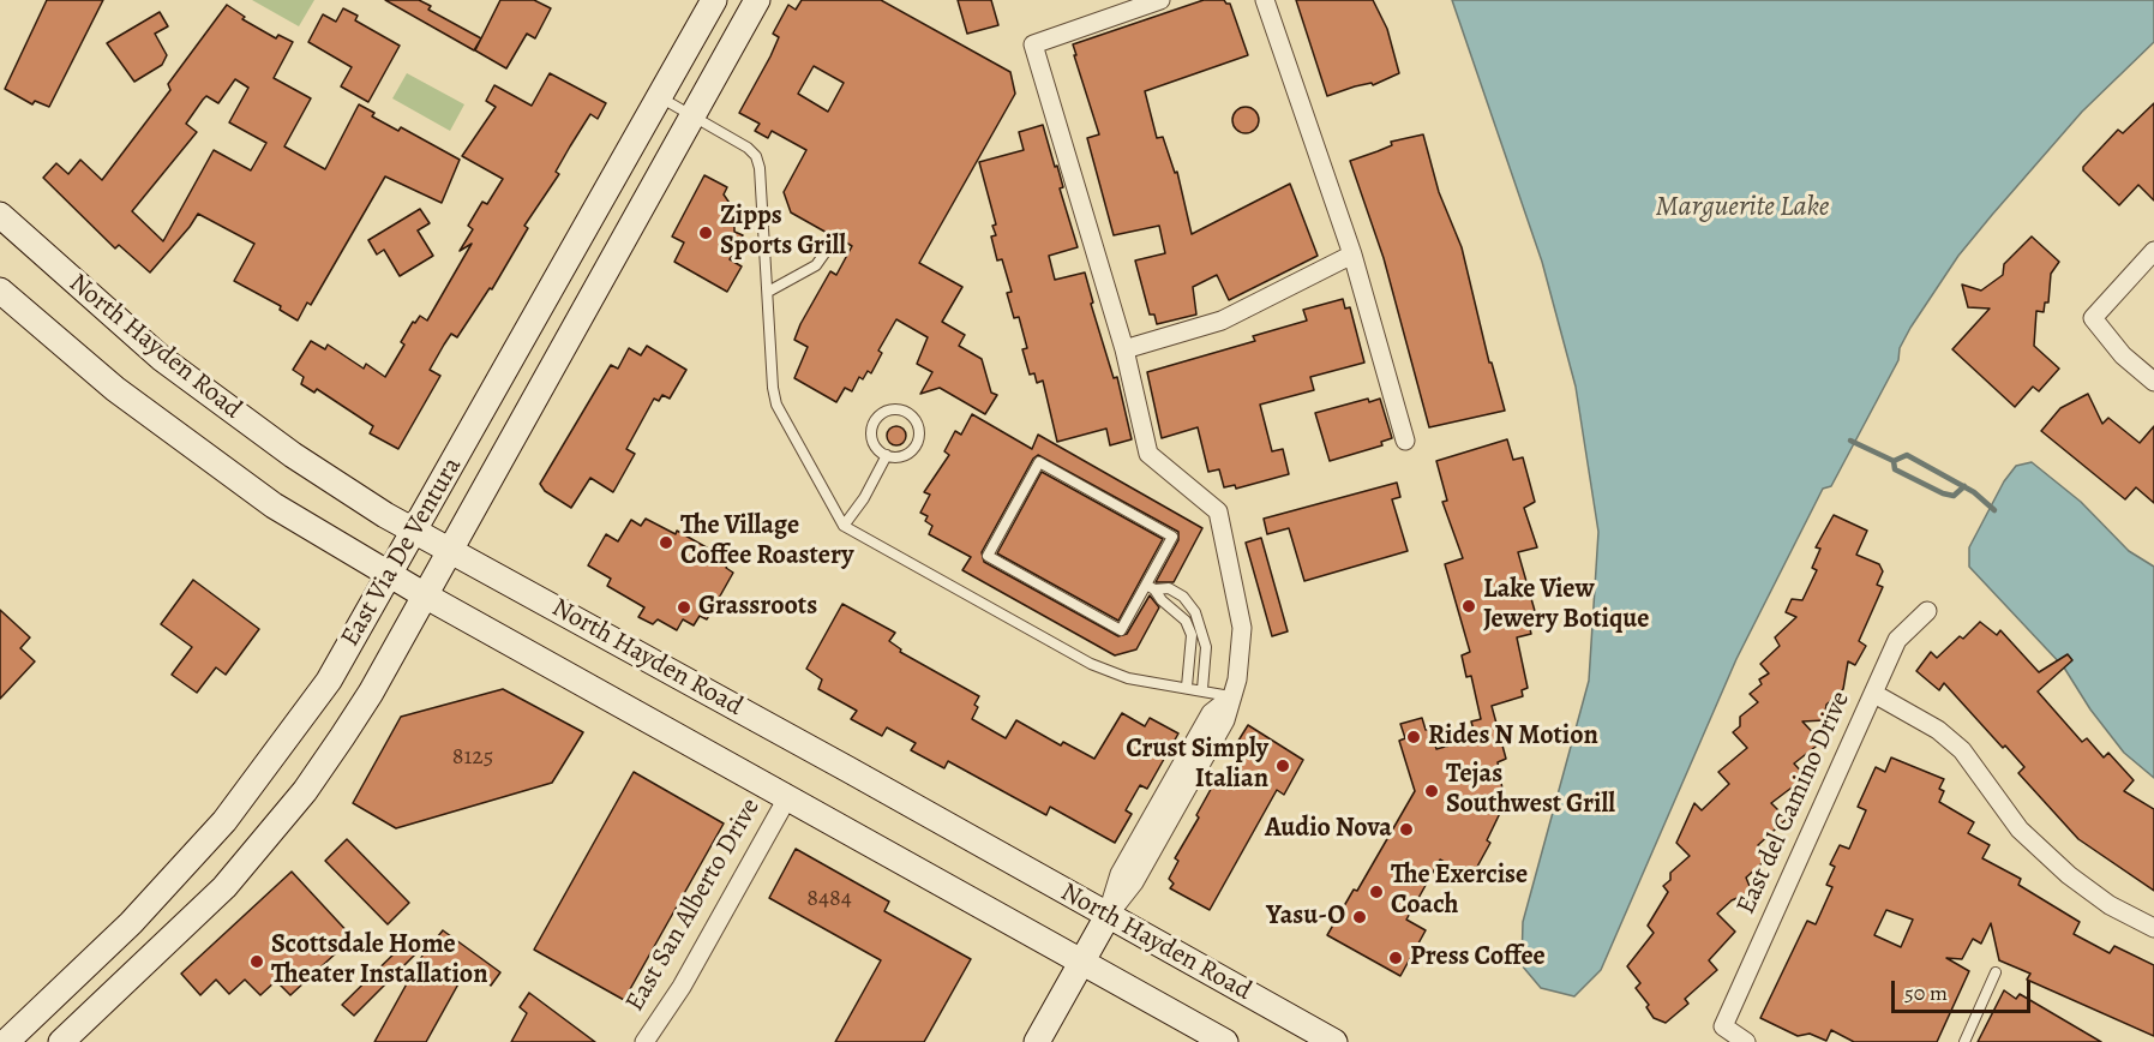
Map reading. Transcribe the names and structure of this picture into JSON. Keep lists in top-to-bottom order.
{
  "streets": {
    "main road": ["North Hayden Road", "East Via De Ventura"],
    "street": ["East del Camino Drive", "East San Alberto Drive"]
  },
  "crossings": [
    ["North Hayden Road", "East Via De Ventura"],
    ["North Hayden Road", "East San Alberto Drive"]
  ],
  "water": ["Marguerite Lake"],
  "places": [
    "Zipps Sports Grill",
    "The Village Coffee Roastery",
    "Lake View Jewery Botique",
    "Grassroots",
    "Rides N Motion",
    "Crust Simply Italian",
    "Tejas Southwest Grill",
    "Audio Nova",
    "The Exercise Coach",
    "Yasu-O",
    "Press Coffee",
    "Scottsdale Home Theater Installation"
  ],
  "house_numbers": ["8125", "8484"],
  "scale_bar": "50 m"
}
